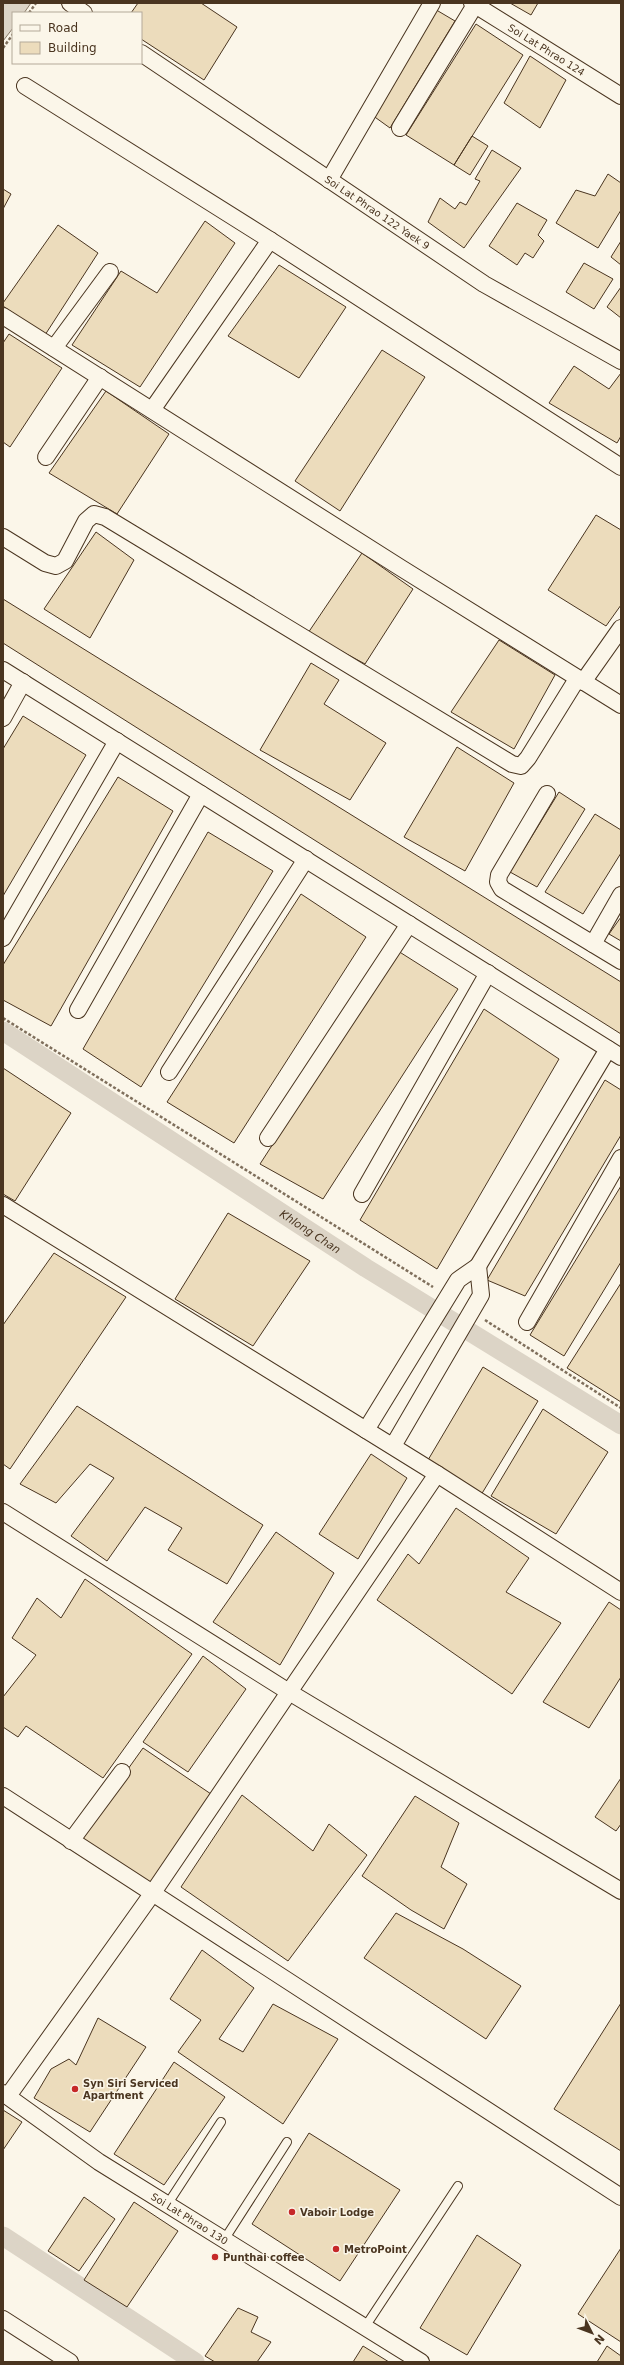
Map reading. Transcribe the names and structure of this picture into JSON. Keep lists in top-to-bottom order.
{
  "streets": {
    "street": ["Soi Lat Phrao 124", "Soi Lat Phrao 122 Yaek 9", "Soi Lat Phrao 130"]
  },
  "water": ["Khlong Chan"],
  "places": [
    "Syn Siri Serviced Apartment",
    "Vaboir Lodge",
    "MetroPoint",
    "Punthai coffee"
  ],
  "legend": ["Road", "Building"],
  "north": "bottom right"
}
